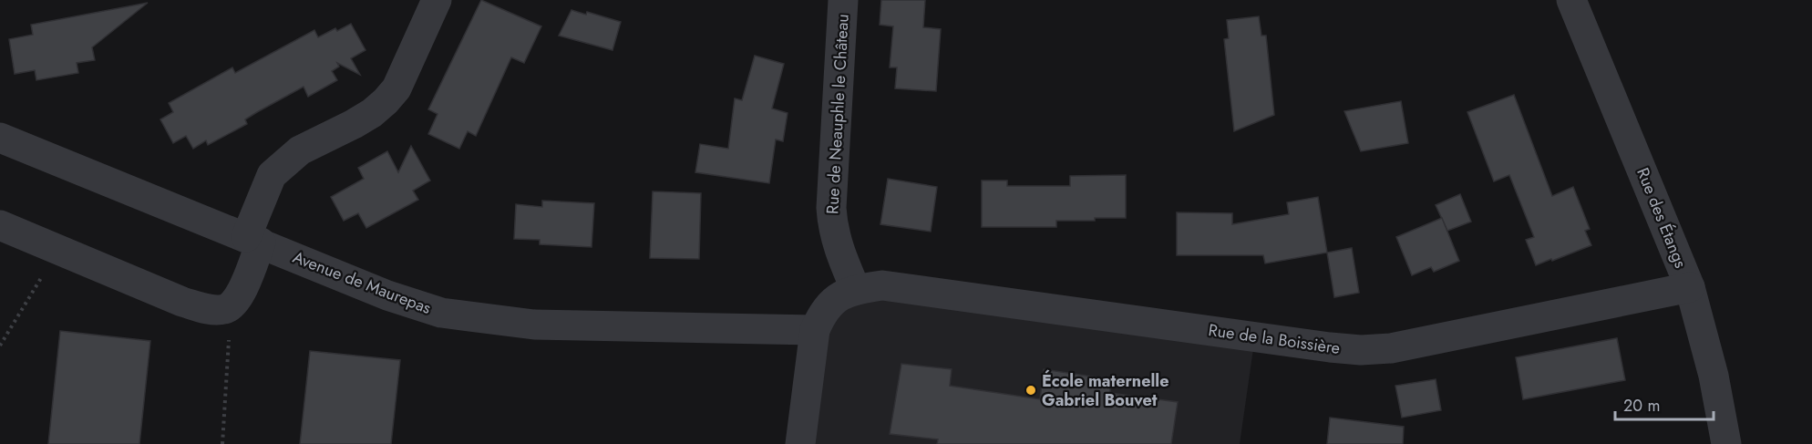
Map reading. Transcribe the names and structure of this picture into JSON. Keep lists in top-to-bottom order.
{
  "streets": {
    "street": [
      "Rue de Neauphle le Château",
      "Rue des Étangs",
      "Avenue de Maurepas",
      "Rue de la Boissière"
    ]
  },
  "crossings": [
    ["Rue de Neauphle le Château", "Rue de la Boissière"],
    ["Rue des Étangs", "Rue de la Boissière"]
  ],
  "places": ["École maternelle Gabriel Bouvet"],
  "scale_bar": "20 m"
}
